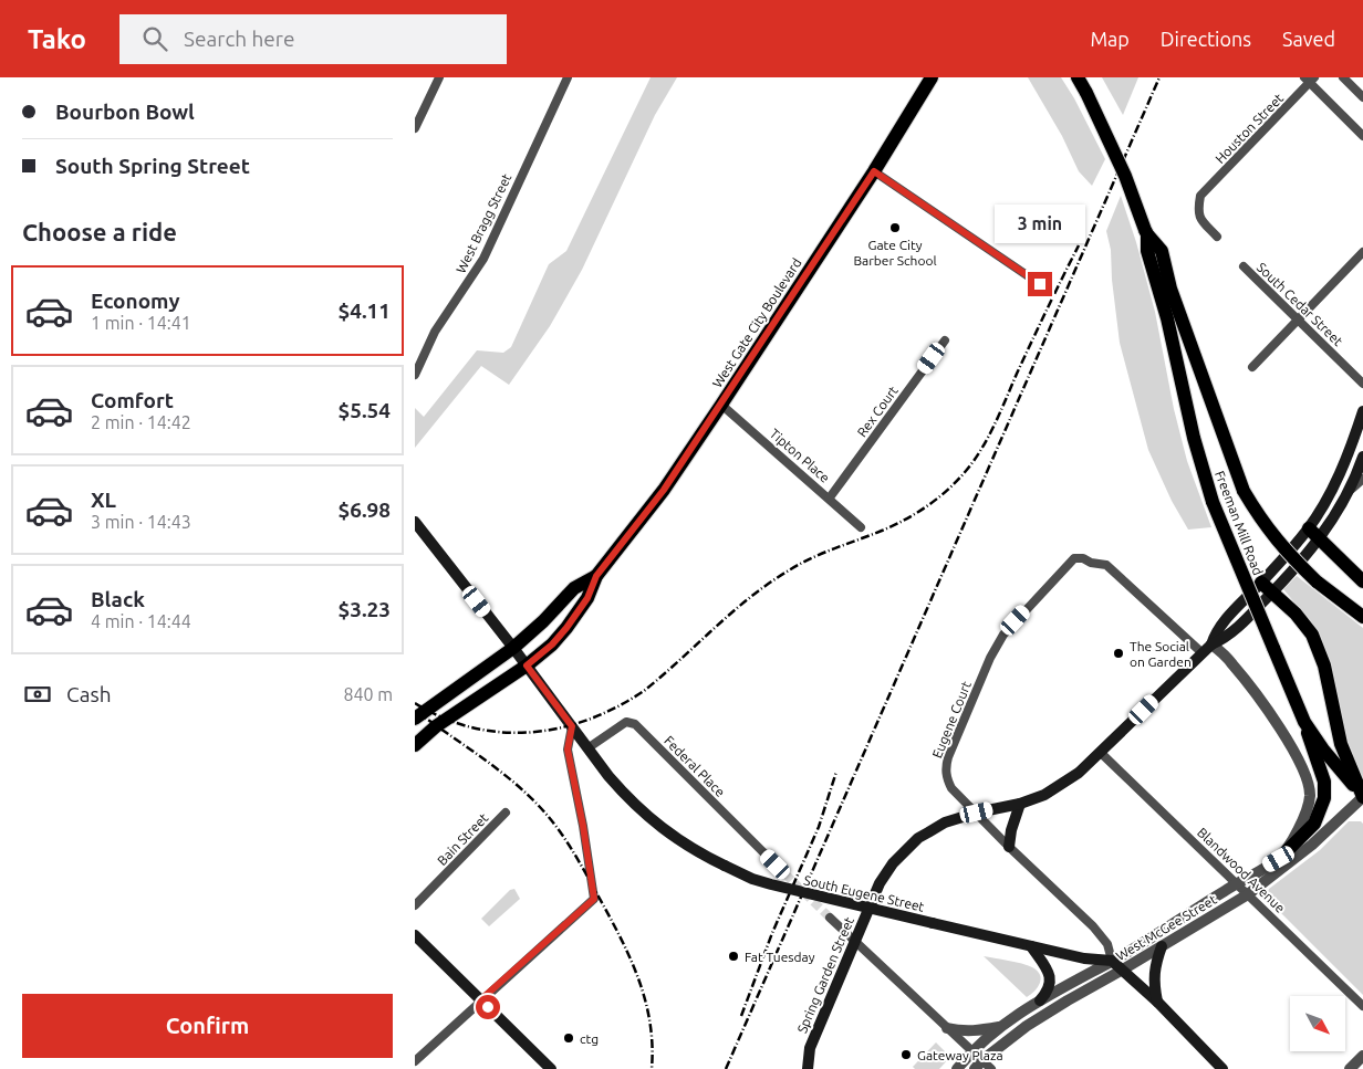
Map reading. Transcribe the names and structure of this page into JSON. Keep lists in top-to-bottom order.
{
  "streets": {
    "main road": [
      "West Gate City Boulevard",
      "Freeman Mill Road",
      "South Eugene Street",
      "Spring Garden Street"
    ],
    "street": [
      "Houston Street",
      "West Bragg Street",
      "South Cedar Street",
      "Rex Court",
      "Tipton Place",
      "Eugene Court",
      "Federal Place",
      "Bain Street",
      "Blandwood Avenue",
      "West McGee Street"
    ]
  },
  "crossings": [
    ["West Gate City Boulevard", "Tipton Place"],
    ["West Gate City Boulevard", "South Eugene Street"],
    ["Rex Court", "Tipton Place"],
    ["Freeman Mill Road", "West McGee Street"],
    ["Eugene Court", "South Eugene Street"],
    ["Eugene Court", "West McGee Street"],
    ["Eugene Court", "Spring Garden Street"],
    ["Federal Place", "South Eugene Street"],
    ["Blandwood Avenue", "West McGee Street"],
    ["Blandwood Avenue", "Spring Garden Street"],
    ["South Eugene Street", "West McGee Street"]
  ],
  "places": [
    "Gate City Barber School",
    "The Social on Garden",
    "Fat Tuesday",
    "ctg",
    "Gateway Plaza"
  ],
  "north": "bottom right",
  "page": {
    "header": "Tako",
    "search": "Search here",
    "nav": ["Map", "Directions", "Saved"],
    "banner": ["Bourbon Bowl", "South Spring Street"],
    "heading": "Choose a ride",
    "bubble": "3 min",
    "list": [
      {
        "name": "Economy",
        "note": "1 min · 14:41",
        "value": "$4.11"
      },
      {
        "name": "Comfort",
        "note": "2 min · 14:42",
        "value": "$5.54"
      },
      {
        "name": "XL",
        "note": "3 min · 14:43",
        "value": "$6.98"
      },
      {
        "name": "Black",
        "note": "4 min · 14:44",
        "value": "$3.23"
      }
    ],
    "pay": ["Cash", "840 m"],
    "buttons": "Confirm"
  }
}
